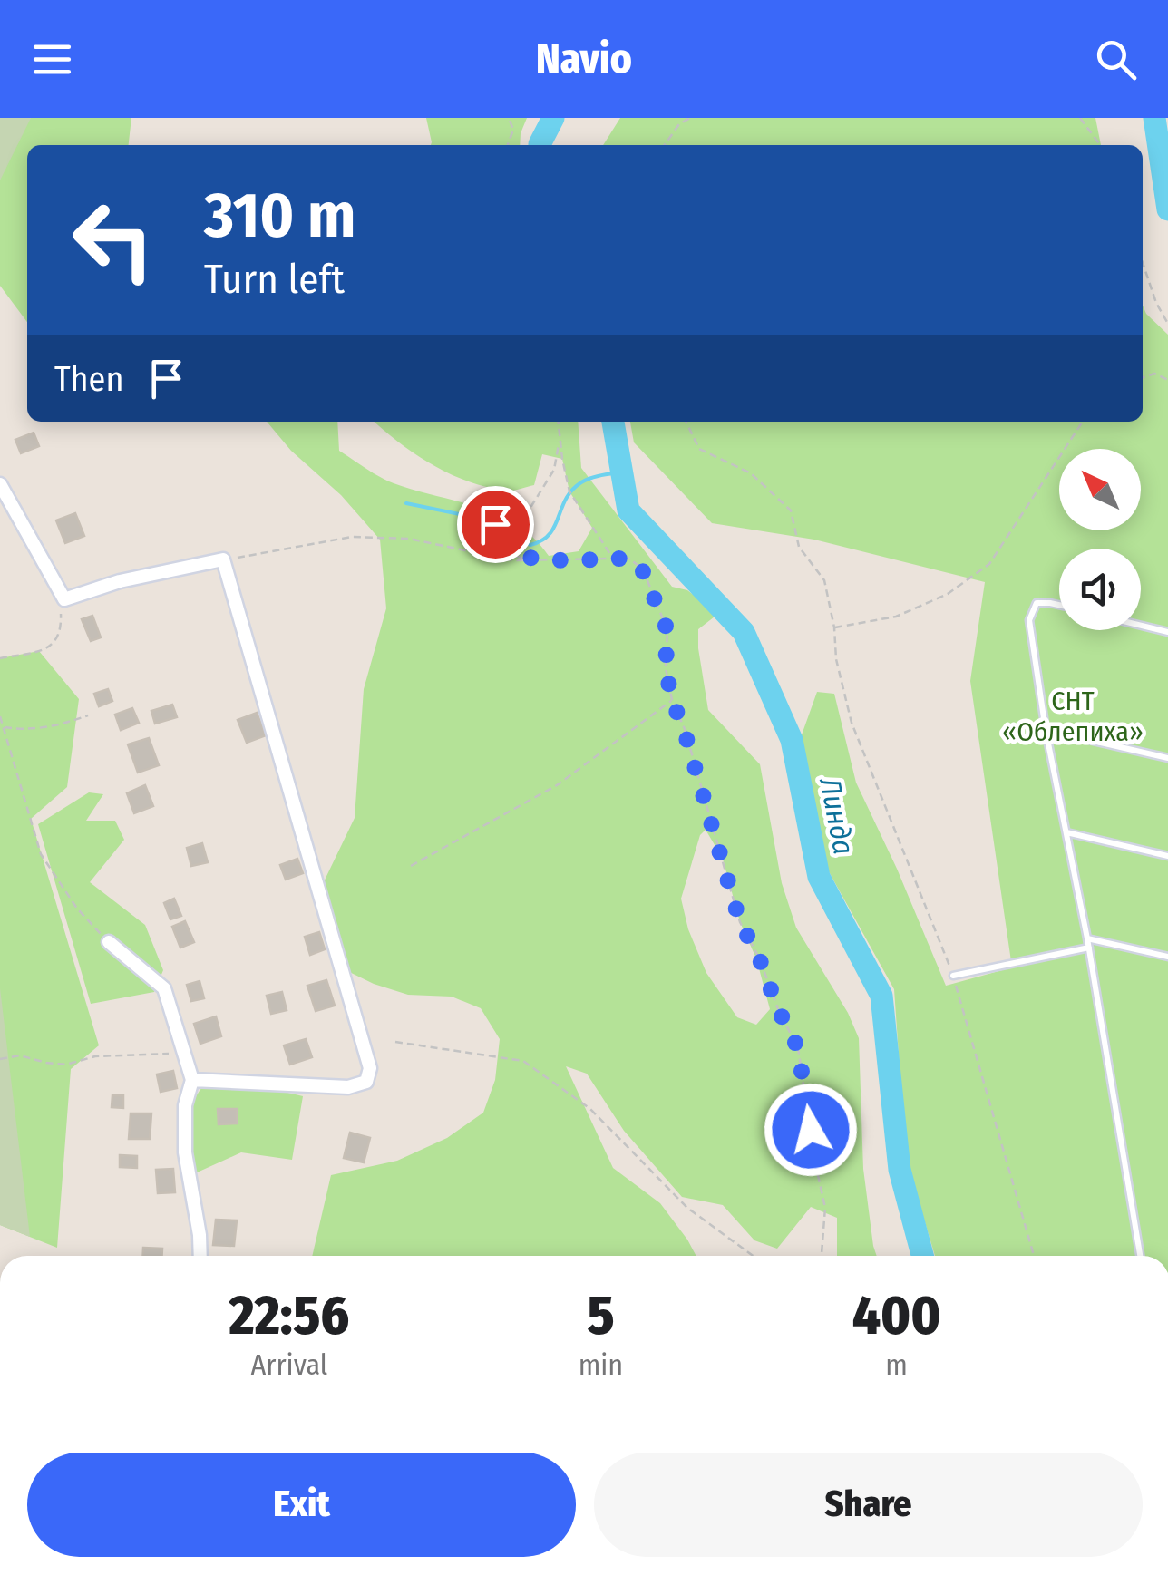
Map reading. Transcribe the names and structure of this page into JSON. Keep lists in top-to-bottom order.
{
  "water": ["Линда"],
  "parks": ["СНТ «Облепиха»"],
  "north": "top left",
  "page": {
    "header": "Navio",
    "turn": ["310 m", "Turn left"],
    "then": "Then",
    "eta": [
      "22:56",
      "Arrival",
      "5",
      "min",
      "400",
      "m"
    ],
    "buttons": ["Exit", "Share"]
  }
}
